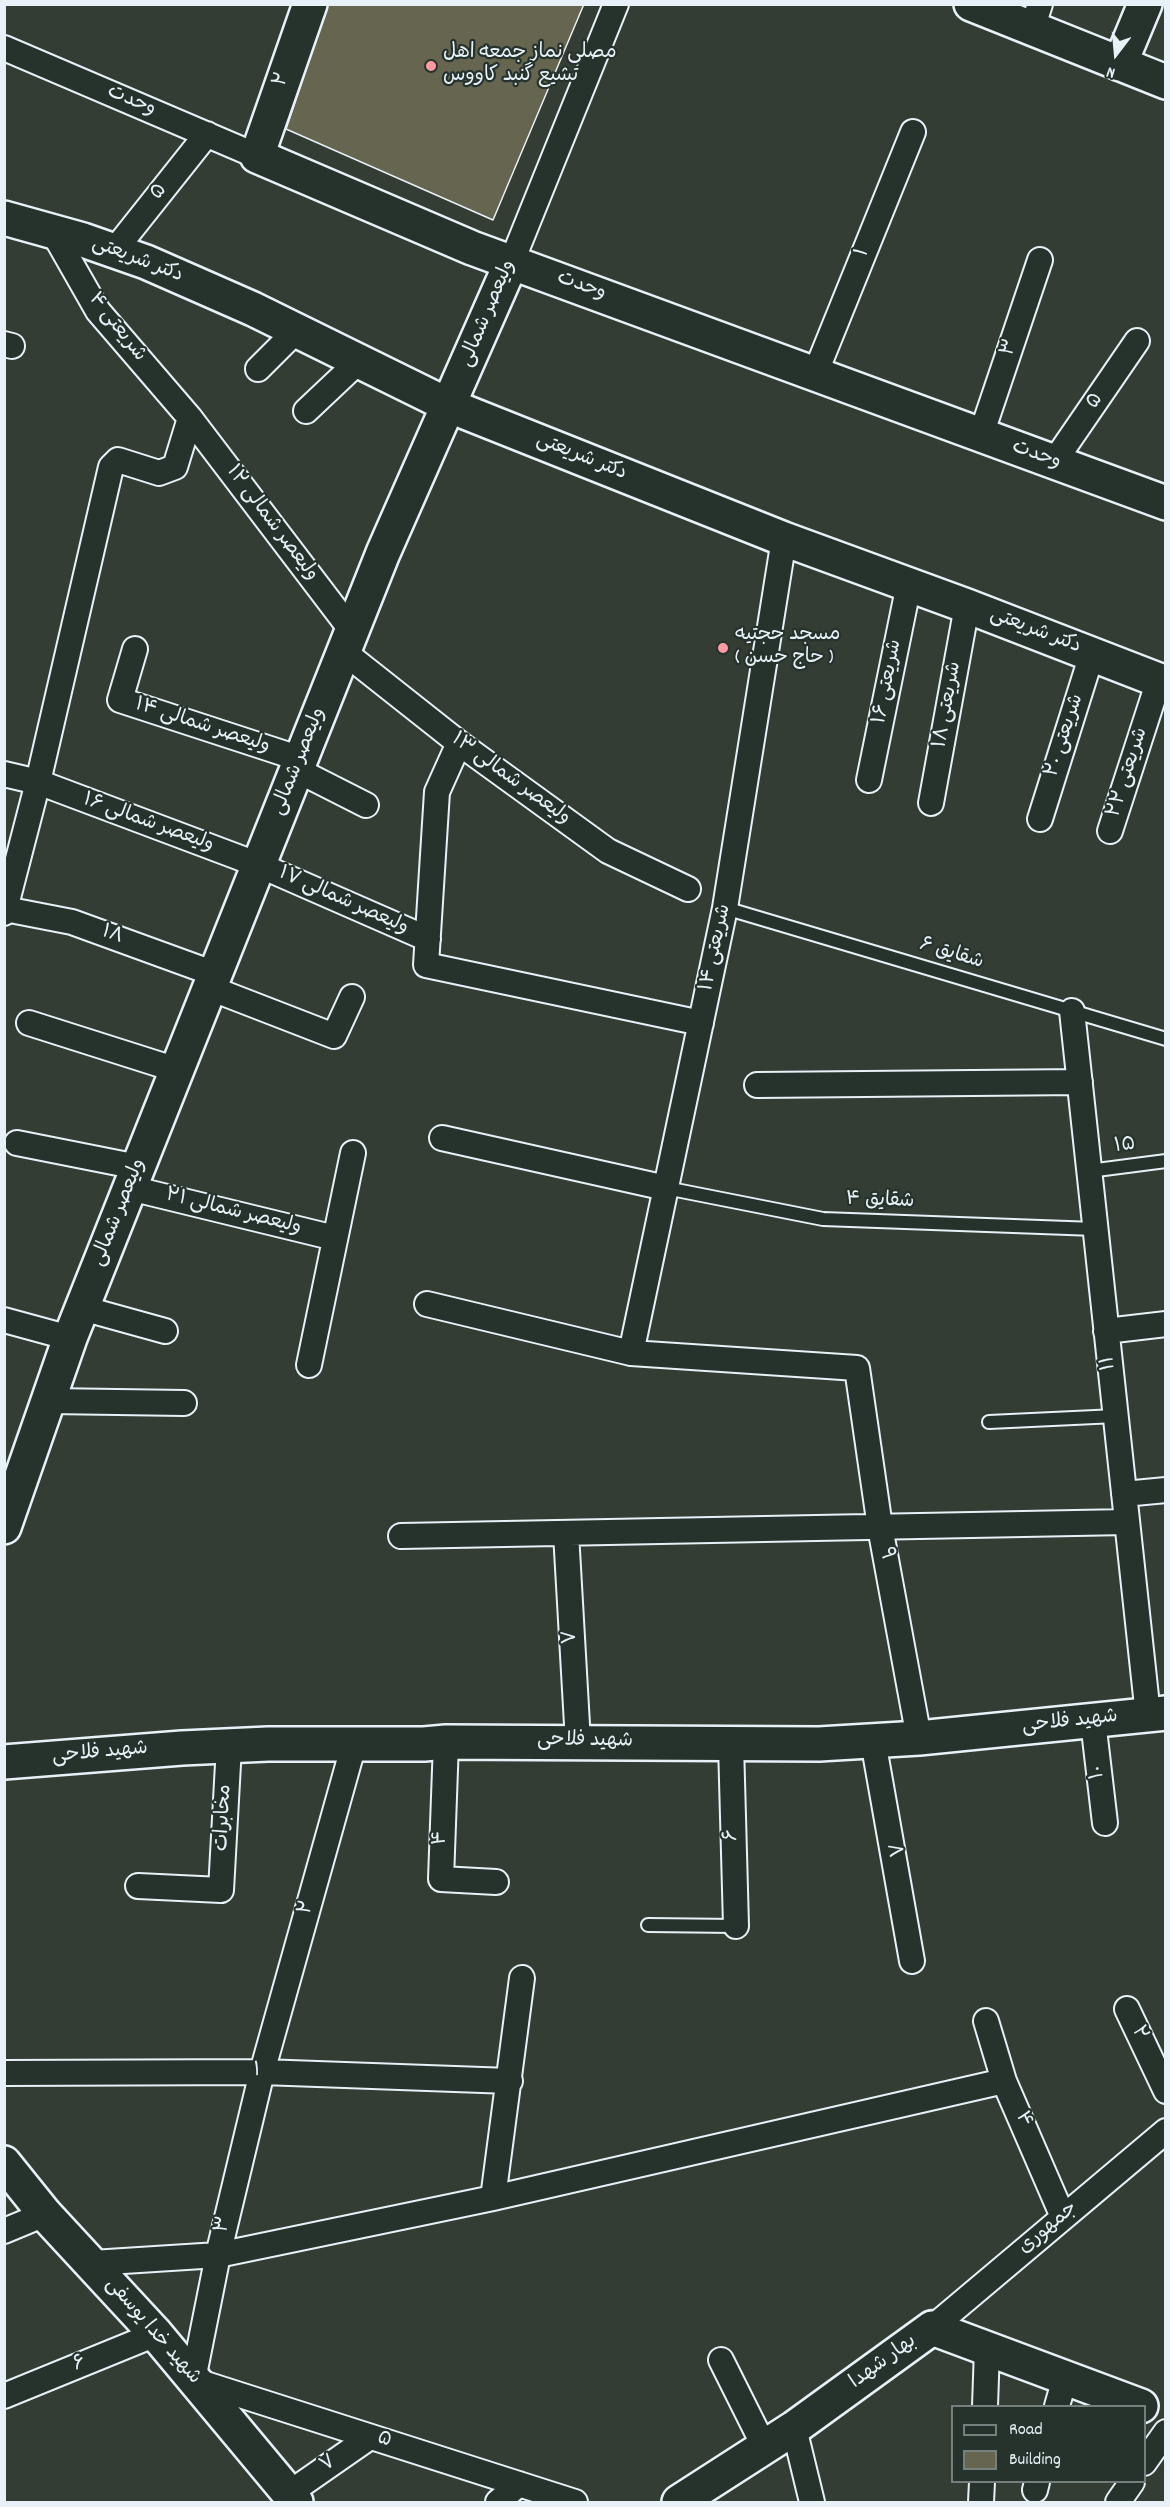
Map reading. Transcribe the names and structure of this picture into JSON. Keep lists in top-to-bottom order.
{
  "streets": {
    "street": [
      "۲",
      "وحدت",
      "۵",
      "۱",
      "دکتر شریعتی",
      "ولیعصر شمالی",
      "شریعتی ۴",
      "۳",
      "ولیعصر شمالی ۱۲",
      "شریعتی ۱۶",
      "شریعتی ۱۸",
      "ولیعصر شمالی ۱۴",
      "شریعتی ۲۰",
      "شریعتی ۲۲",
      "ولیعصر شمالی ۱۳",
      "ولیعصر شمالی ۱۶",
      "ولیعصر شمالی ۱۷",
      "۱۸",
      "شریعتی ۱۴",
      "ولیعصر شمالی ۲۱",
      "۱۱",
      "۹",
      "۷",
      "شهید فلاحی",
      "۱۰",
      "مخابرات",
      "۶",
      "۴",
      "۸",
      "جمهوری",
      "شهید خدا یوسفی",
      "بهار شهدا"
    ],
    "lane": ["شقایق ۶", "۱۵", "شقایق ۴"]
  },
  "crossings": [
    ["۲", "وحدت"],
    ["۲", "۱"],
    ["۲", "۳"],
    ["۲", "شهید فلاحی"],
    ["وحدت", "۵"],
    ["وحدت", "۱"],
    ["وحدت", "ولیعصر شمالی"],
    ["وحدت", "۳"],
    ["۵", "دکتر شریعتی"],
    ["۵", "۳"],
    ["۵", "۷"],
    ["۵", "شهید خدا یوسفی"],
    ["۱", "۳"],
    ["دکتر شریعتی", "ولیعصر شمالی"],
    ["دکتر شریعتی", "شریعتی ۴"],
    ["دکتر شریعتی", "شریعتی ۱۶"],
    ["دکتر شریعتی", "شریعتی ۱۸"],
    ["دکتر شریعتی", "شریعتی ۲۰"],
    ["دکتر شریعتی", "شریعتی ۲۲"],
    ["دکتر شریعتی", "شریعتی ۱۴"],
    ["ولیعصر شمالی", "ولیعصر شمالی ۱۲"],
    ["ولیعصر شمالی", "ولیعصر شمالی ۱۴"],
    ["ولیعصر شمالی", "ولیعصر شمالی ۱۳"],
    ["ولیعصر شمالی", "ولیعصر شمالی ۱۶"],
    ["ولیعصر شمالی", "ولیعصر شمالی ۱۷"],
    ["ولیعصر شمالی", "۱۸"],
    ["ولیعصر شمالی", "ولیعصر شمالی ۲۱"],
    ["شریعتی ۴", "ولیعصر شمالی ۱۲"],
    ["۳", "شهید خدا یوسفی"],
    ["ولیعصر شمالی ۱۲", "ولیعصر شمالی ۱۳"],
    ["ولیعصر شمالی ۱۶", "ولیعصر شمالی ۱۷"],
    ["شریعتی ۱۴", "شقایق ۶"],
    ["شریعتی ۱۴", "شقایق ۴"],
    ["شریعتی ۱۴", "۹"],
    ["شقایق ۶", "۱۱"],
    ["۱۵", "۱۱"],
    ["شقایق ۴", "۱۱"],
    ["۱۱", "شهید فلاحی"],
    ["۹", "شهید فلاحی"],
    ["۷", "شهید فلاحی"],
    ["۷", "شهید خدا یوسفی"],
    ["شهید فلاحی", "۱۰"],
    ["شهید فلاحی", "مخابرات"],
    ["شهید فلاحی", "۶"],
    ["شهید فلاحی", "۴"],
    ["شهید فلاحی", "۸"],
    ["۶", "شهید خدا یوسفی"],
    ["۴", "جمهوری"],
    ["جمهوری", "بهار شهدا"]
  ],
  "places": ["مصلی نماز جمعه اهل تشیع گنبد کاووس", "مسجد حجتیه ( حاج حسن )"],
  "legend": ["Road", "Building"],
  "north": "bottom"
}
